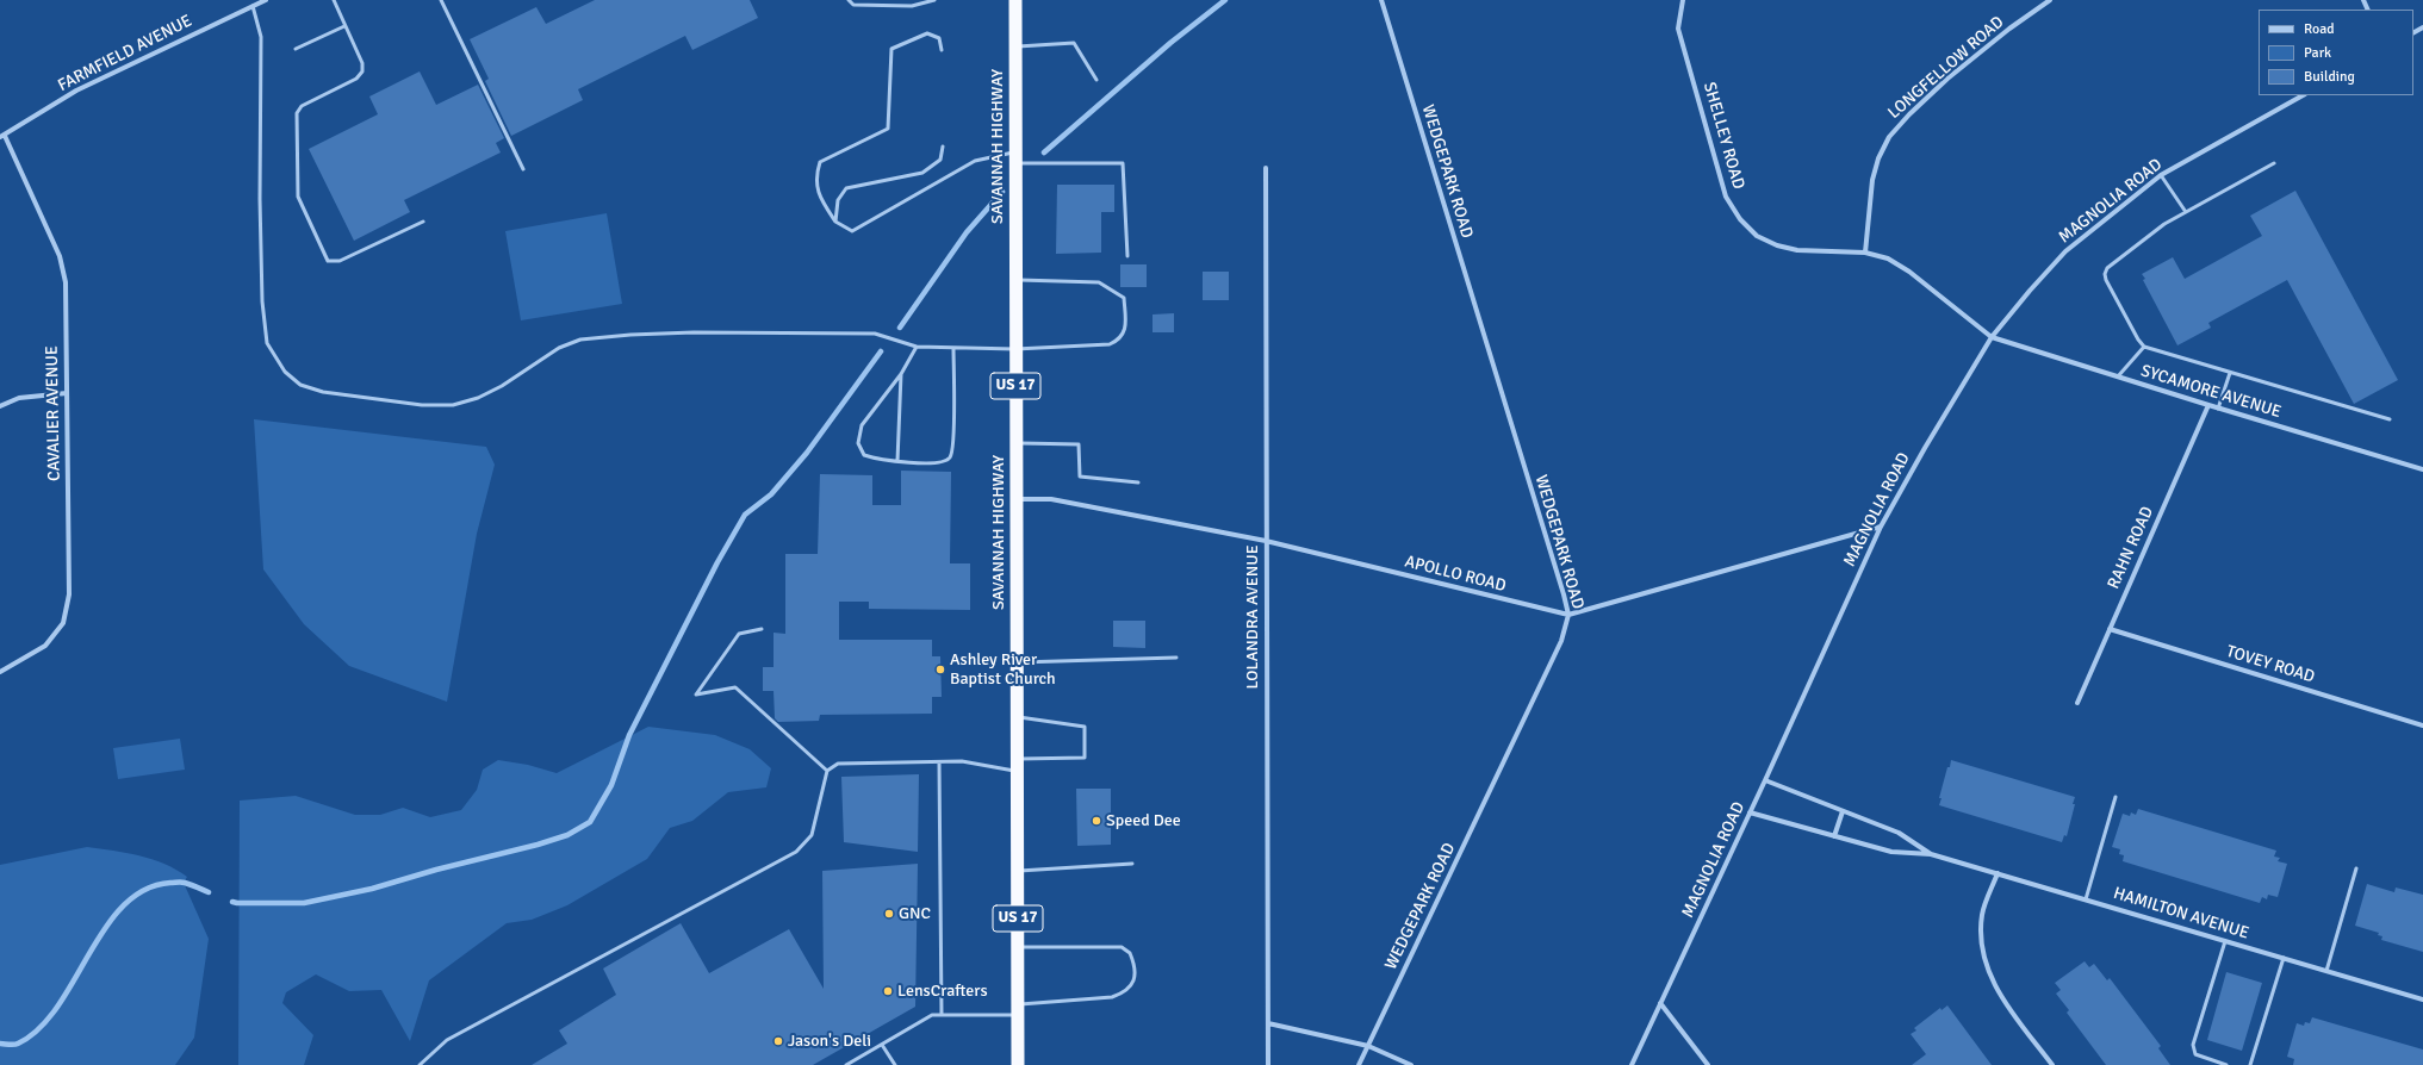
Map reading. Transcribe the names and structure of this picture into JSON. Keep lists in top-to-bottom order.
{
  "streets": {
    "highway": ["SAVANNAH HIGHWAY", "US 17"],
    "street": [
      "FARMFIELD AVENUE",
      "LONGFELLOW ROAD",
      "SHELLEY ROAD",
      "WEDGEPARK ROAD",
      "MAGNOLIA ROAD",
      "SYCAMORE AVENUE",
      "CAVALIER AVENUE",
      "RAHN ROAD",
      "APOLLO ROAD",
      "LOLANDRA AVENUE",
      "TOVEY ROAD",
      "HAMILTON AVENUE"
    ]
  },
  "crossings": [
    ["FARMFIELD AVENUE", "CAVALIER AVENUE"],
    ["LONGFELLOW ROAD", "SHELLEY ROAD"],
    ["SHELLEY ROAD", "MAGNOLIA ROAD"],
    ["SHELLEY ROAD", "SYCAMORE AVENUE"],
    ["SAVANNAH HIGHWAY", "APOLLO ROAD"],
    ["WEDGEPARK ROAD", "APOLLO ROAD"],
    ["MAGNOLIA ROAD", "SYCAMORE AVENUE"],
    ["MAGNOLIA ROAD", "APOLLO ROAD"],
    ["MAGNOLIA ROAD", "HAMILTON AVENUE"],
    ["SYCAMORE AVENUE", "RAHN ROAD"],
    ["RAHN ROAD", "TOVEY ROAD"],
    ["APOLLO ROAD", "LOLANDRA AVENUE"]
  ],
  "places": [
    "Ashley River Baptist Church",
    "Speed Dee",
    "GNC",
    "LensCrafters",
    "Jason's Deli"
  ],
  "legend": ["Road", "Park", "Building"]
}
